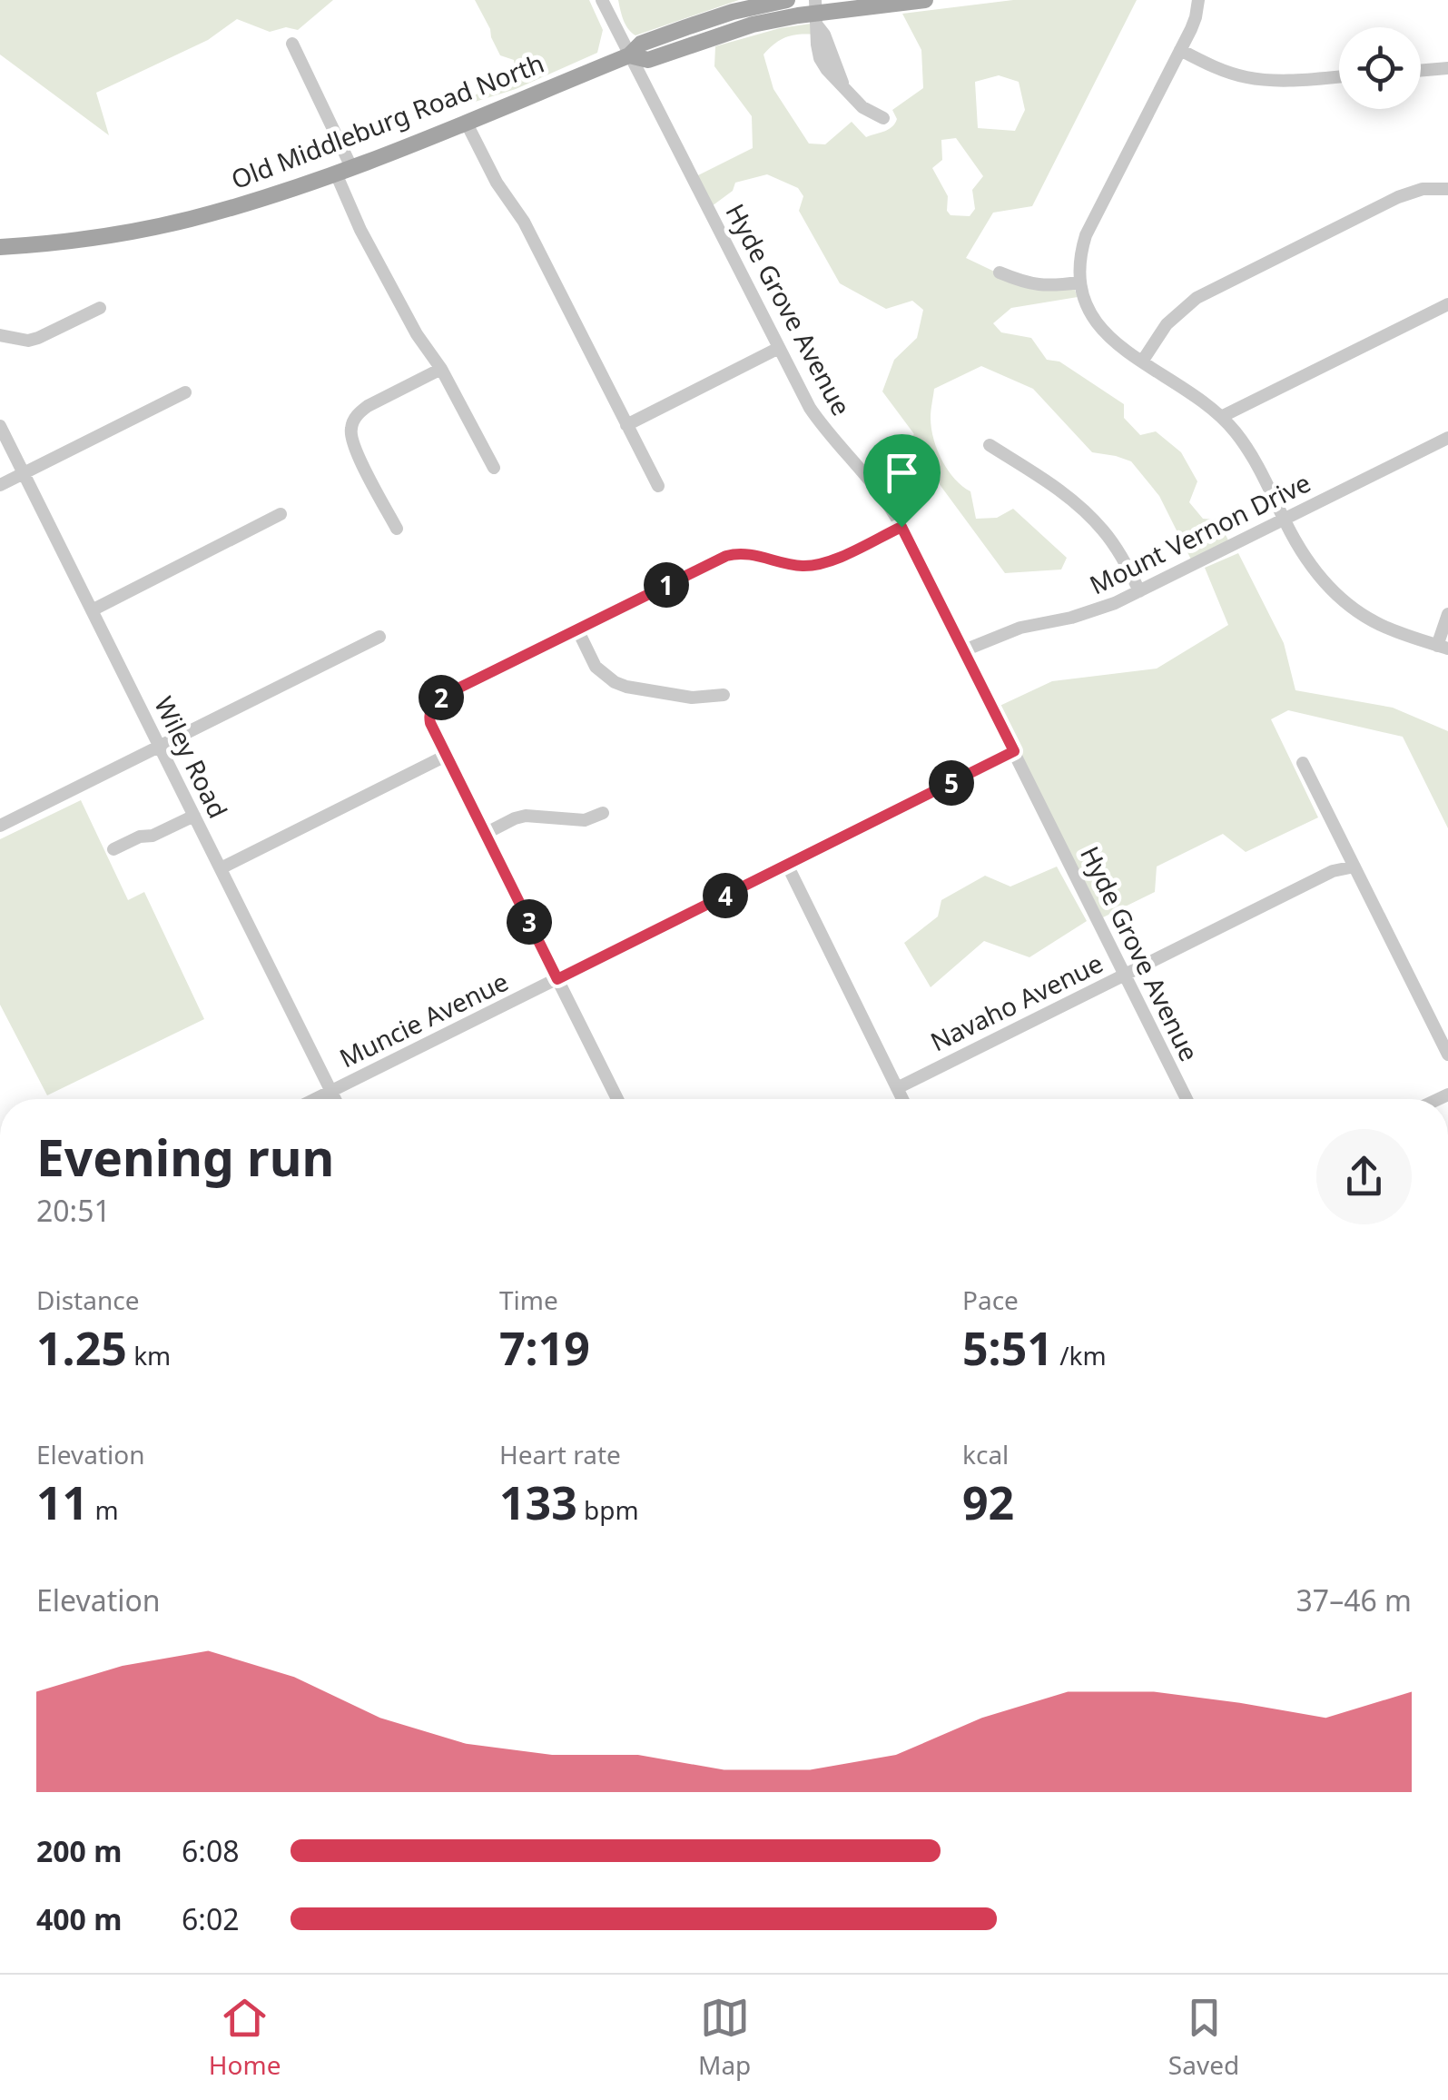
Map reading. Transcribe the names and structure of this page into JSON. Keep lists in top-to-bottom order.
{
  "streets": {
    "main road": ["Old Middleburg Road North"],
    "street": [
      "Hyde Grove Avenue",
      "Mount Vernon Drive",
      "Wiley Road",
      "Navaho Avenue",
      "Muncie Avenue"
    ]
  },
  "crossings": [
    ["Old Middleburg Road North", "Hyde Grove Avenue"],
    ["Hyde Grove Avenue", "Mount Vernon Drive"],
    ["Hyde Grove Avenue", "Navaho Avenue"],
    ["Hyde Grove Avenue", "Muncie Avenue"],
    ["Wiley Road", "Muncie Avenue"]
  ],
  "page": {
    "pins": [
      "1",
      "2",
      "5",
      "4",
      "3"
    ],
    "heading": ["Evening run", "20:51"],
    "stats": [
      ["Distance", "1.25 km"],
      ["Time", "7:19"],
      ["Pace", "5:51 /km"],
      ["Elevation", "11 m"],
      ["Heart rate", "133 bpm"],
      ["kcal", "92"]
    ],
    "chart": ["Elevation", "37–46 m"],
    "list": [
      {
        "name": "200 m",
        "note": "6:08"
      },
      {
        "name": "400 m",
        "note": "6:02"
      }
    ],
    "tabs": ["Home", "Map", "Saved"]
  }
}
